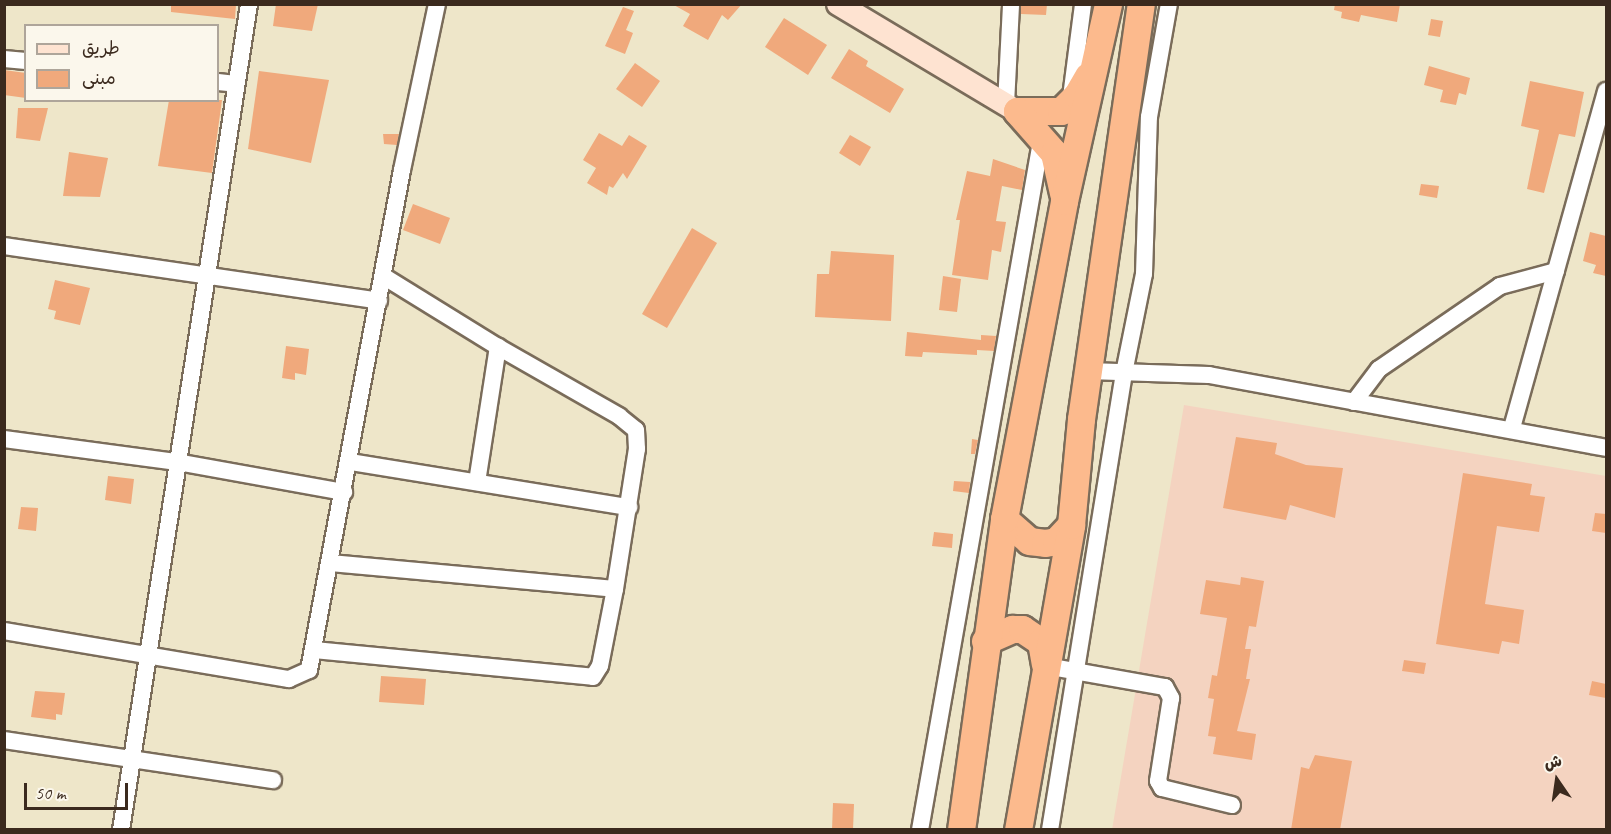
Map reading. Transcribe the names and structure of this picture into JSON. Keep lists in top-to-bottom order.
{
  "legend": ["طريق", "مبنى"],
  "scale_bar": "50 m",
  "north": "top"
}
